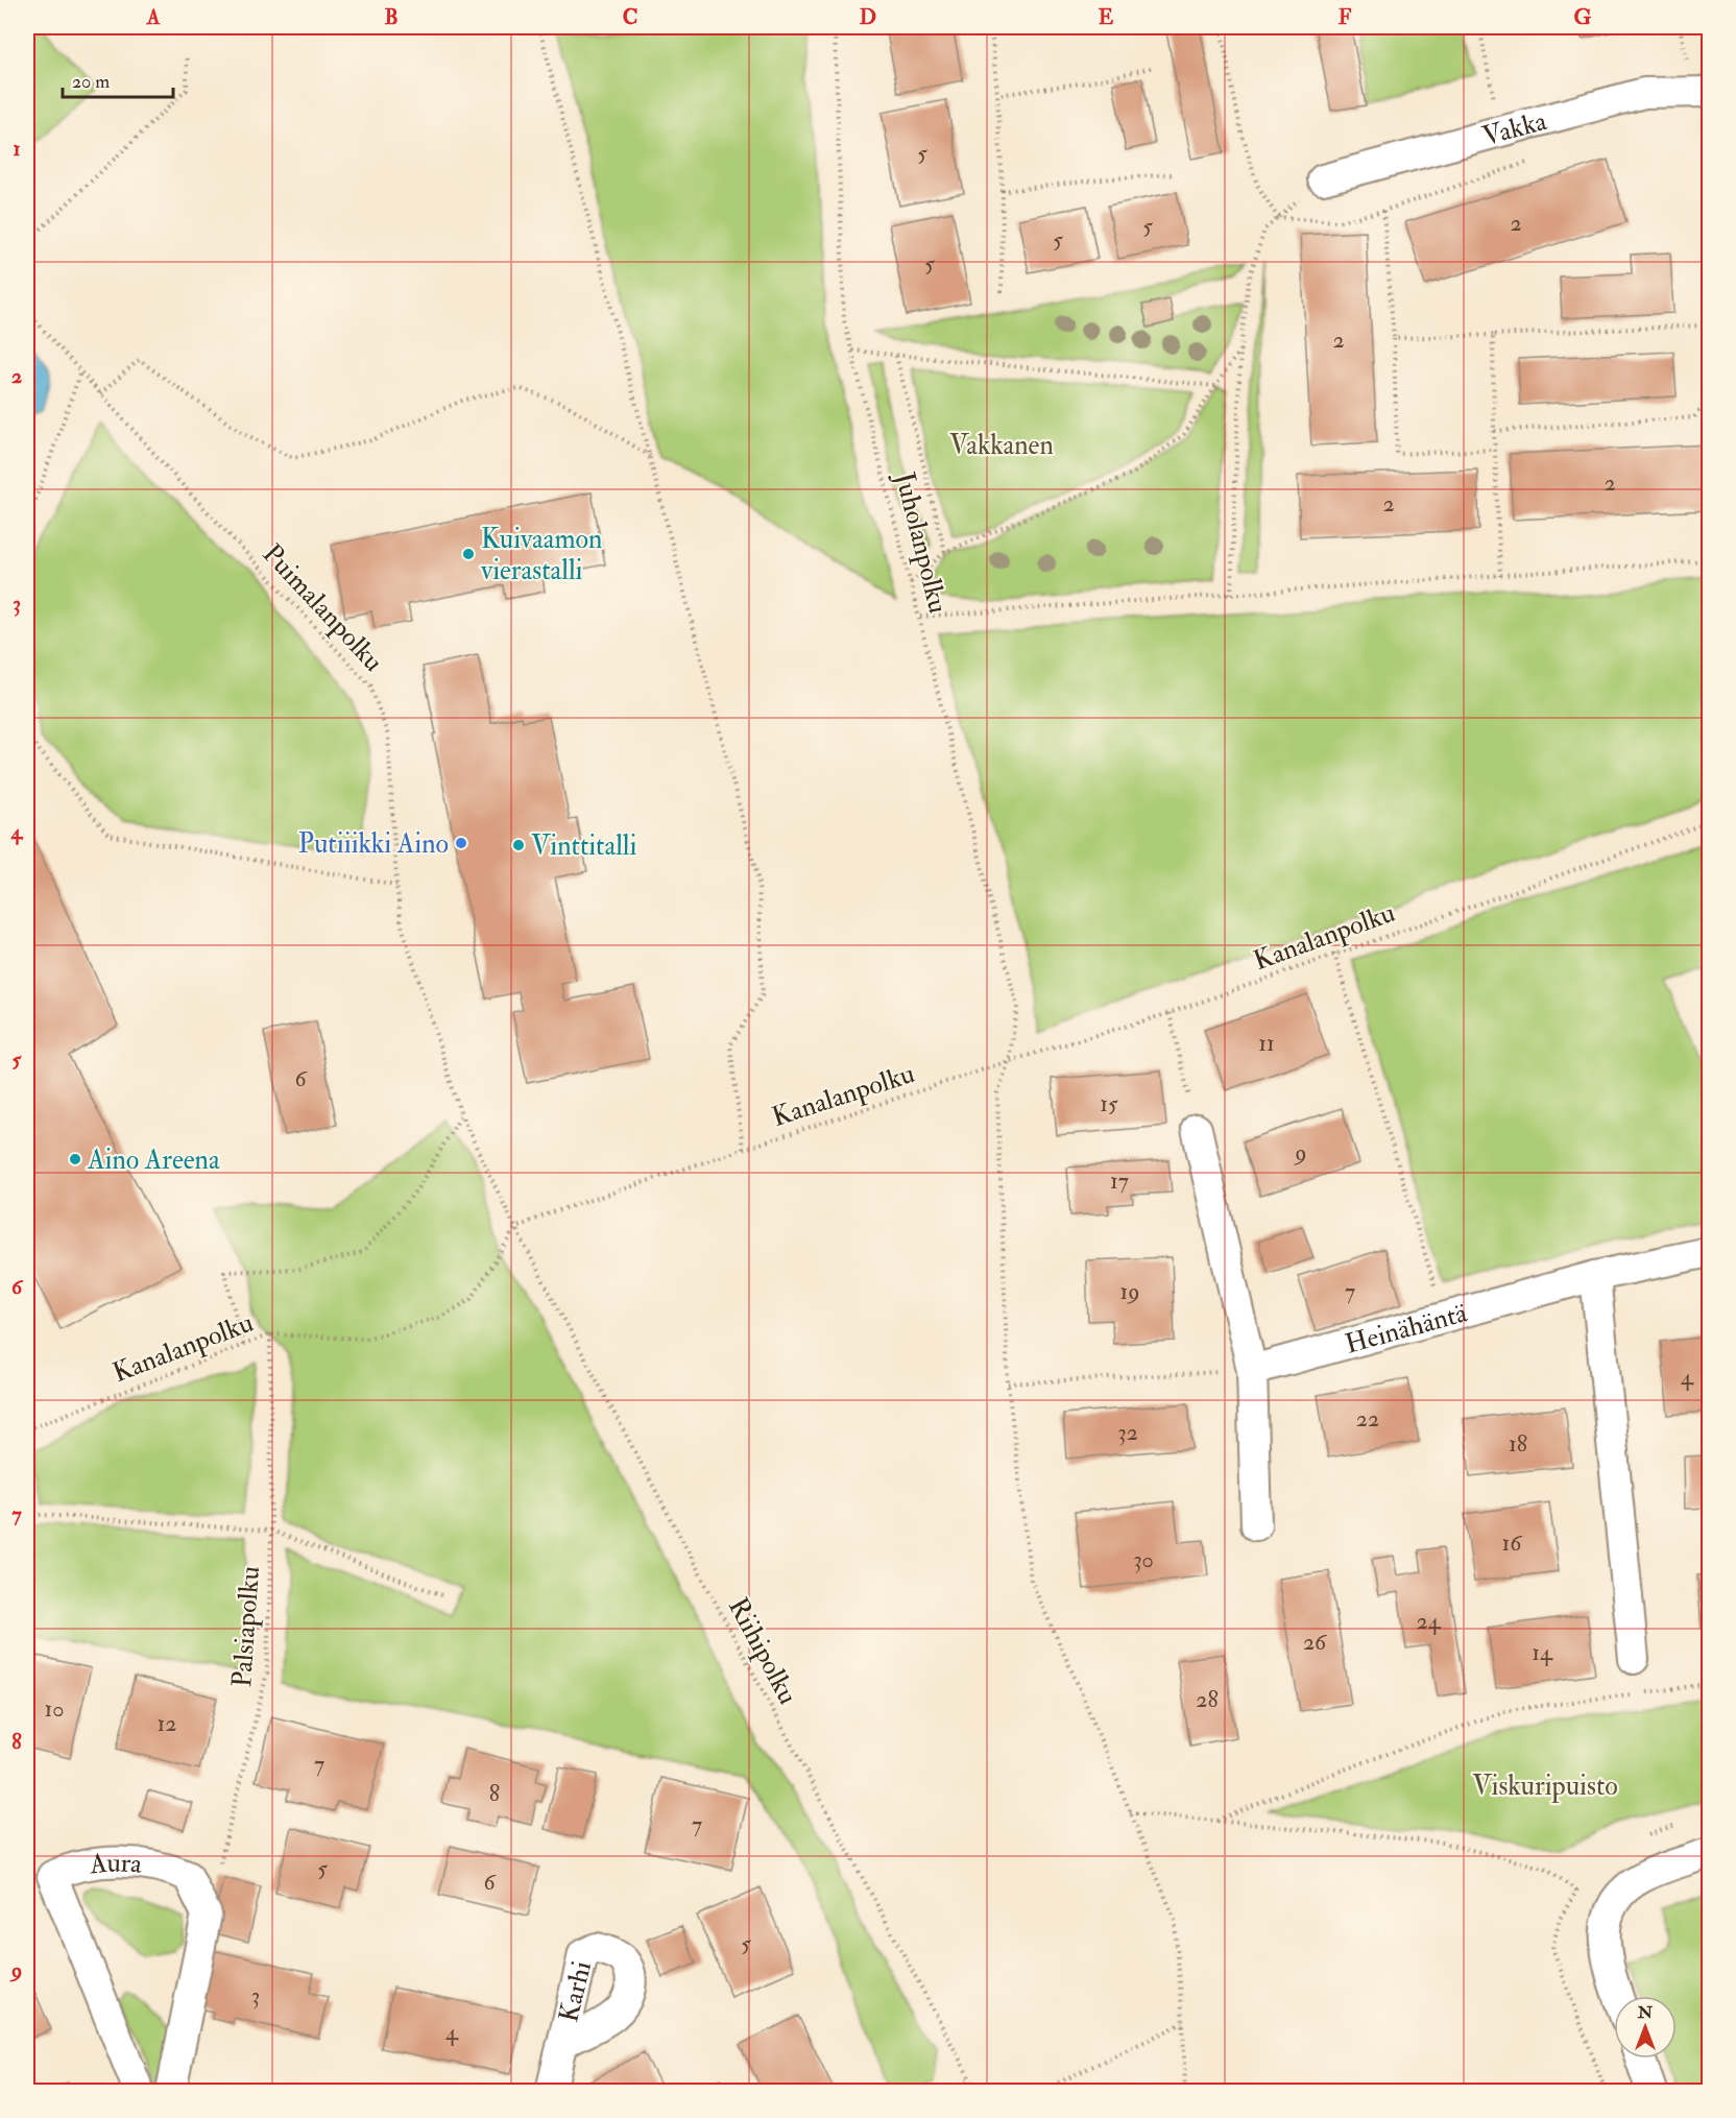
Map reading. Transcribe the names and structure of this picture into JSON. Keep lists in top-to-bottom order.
{
  "streets": {
    "street": [
      "Vakka",
      "Heinähäntä",
      "Aura",
      "Karhi"
    ],
    "path": [
      "Juholanpolku",
      "Puimalanpolku",
      "Kanalanpolku",
      "Palsiapolku",
      "Riihipolku"
    ]
  },
  "crossings": [
    ["Juholanpolku", "Kanalanpolku"],
    ["Puimalanpolku", "Riihipolku"],
    ["Kanalanpolku", "Palsiapolku"],
    ["Kanalanpolku", "Riihipolku"],
    ["Palsiapolku", "Aura"]
  ],
  "parks": ["Vakkanen", "Viskuripuisto"],
  "places": [
    "Kuivaamon vierastalli",
    "Putiiikki Aino",
    "Vinttitalli",
    "Aino Areena"
  ],
  "house_numbers": [
    "5",
    "2",
    "5",
    "5",
    "5",
    "2",
    "2",
    "2",
    "11",
    "6",
    "15",
    "9",
    "17",
    "19",
    "7",
    "4",
    "22",
    "32",
    "18",
    "16",
    "30",
    "24",
    "26",
    "14",
    "28",
    "10",
    "12",
    "7",
    "8",
    "7",
    "5",
    "6",
    "5",
    "3",
    "4"
  ],
  "scale_bar": "20 m",
  "north": "top",
  "grid": {
    "columns": [
      "A",
      "B",
      "C",
      "D",
      "E",
      "F",
      "G"
    ],
    "rows": [
      "1",
      "2",
      "3",
      "4",
      "5",
      "6",
      "7",
      "8",
      "9"
    ]
  }
}
